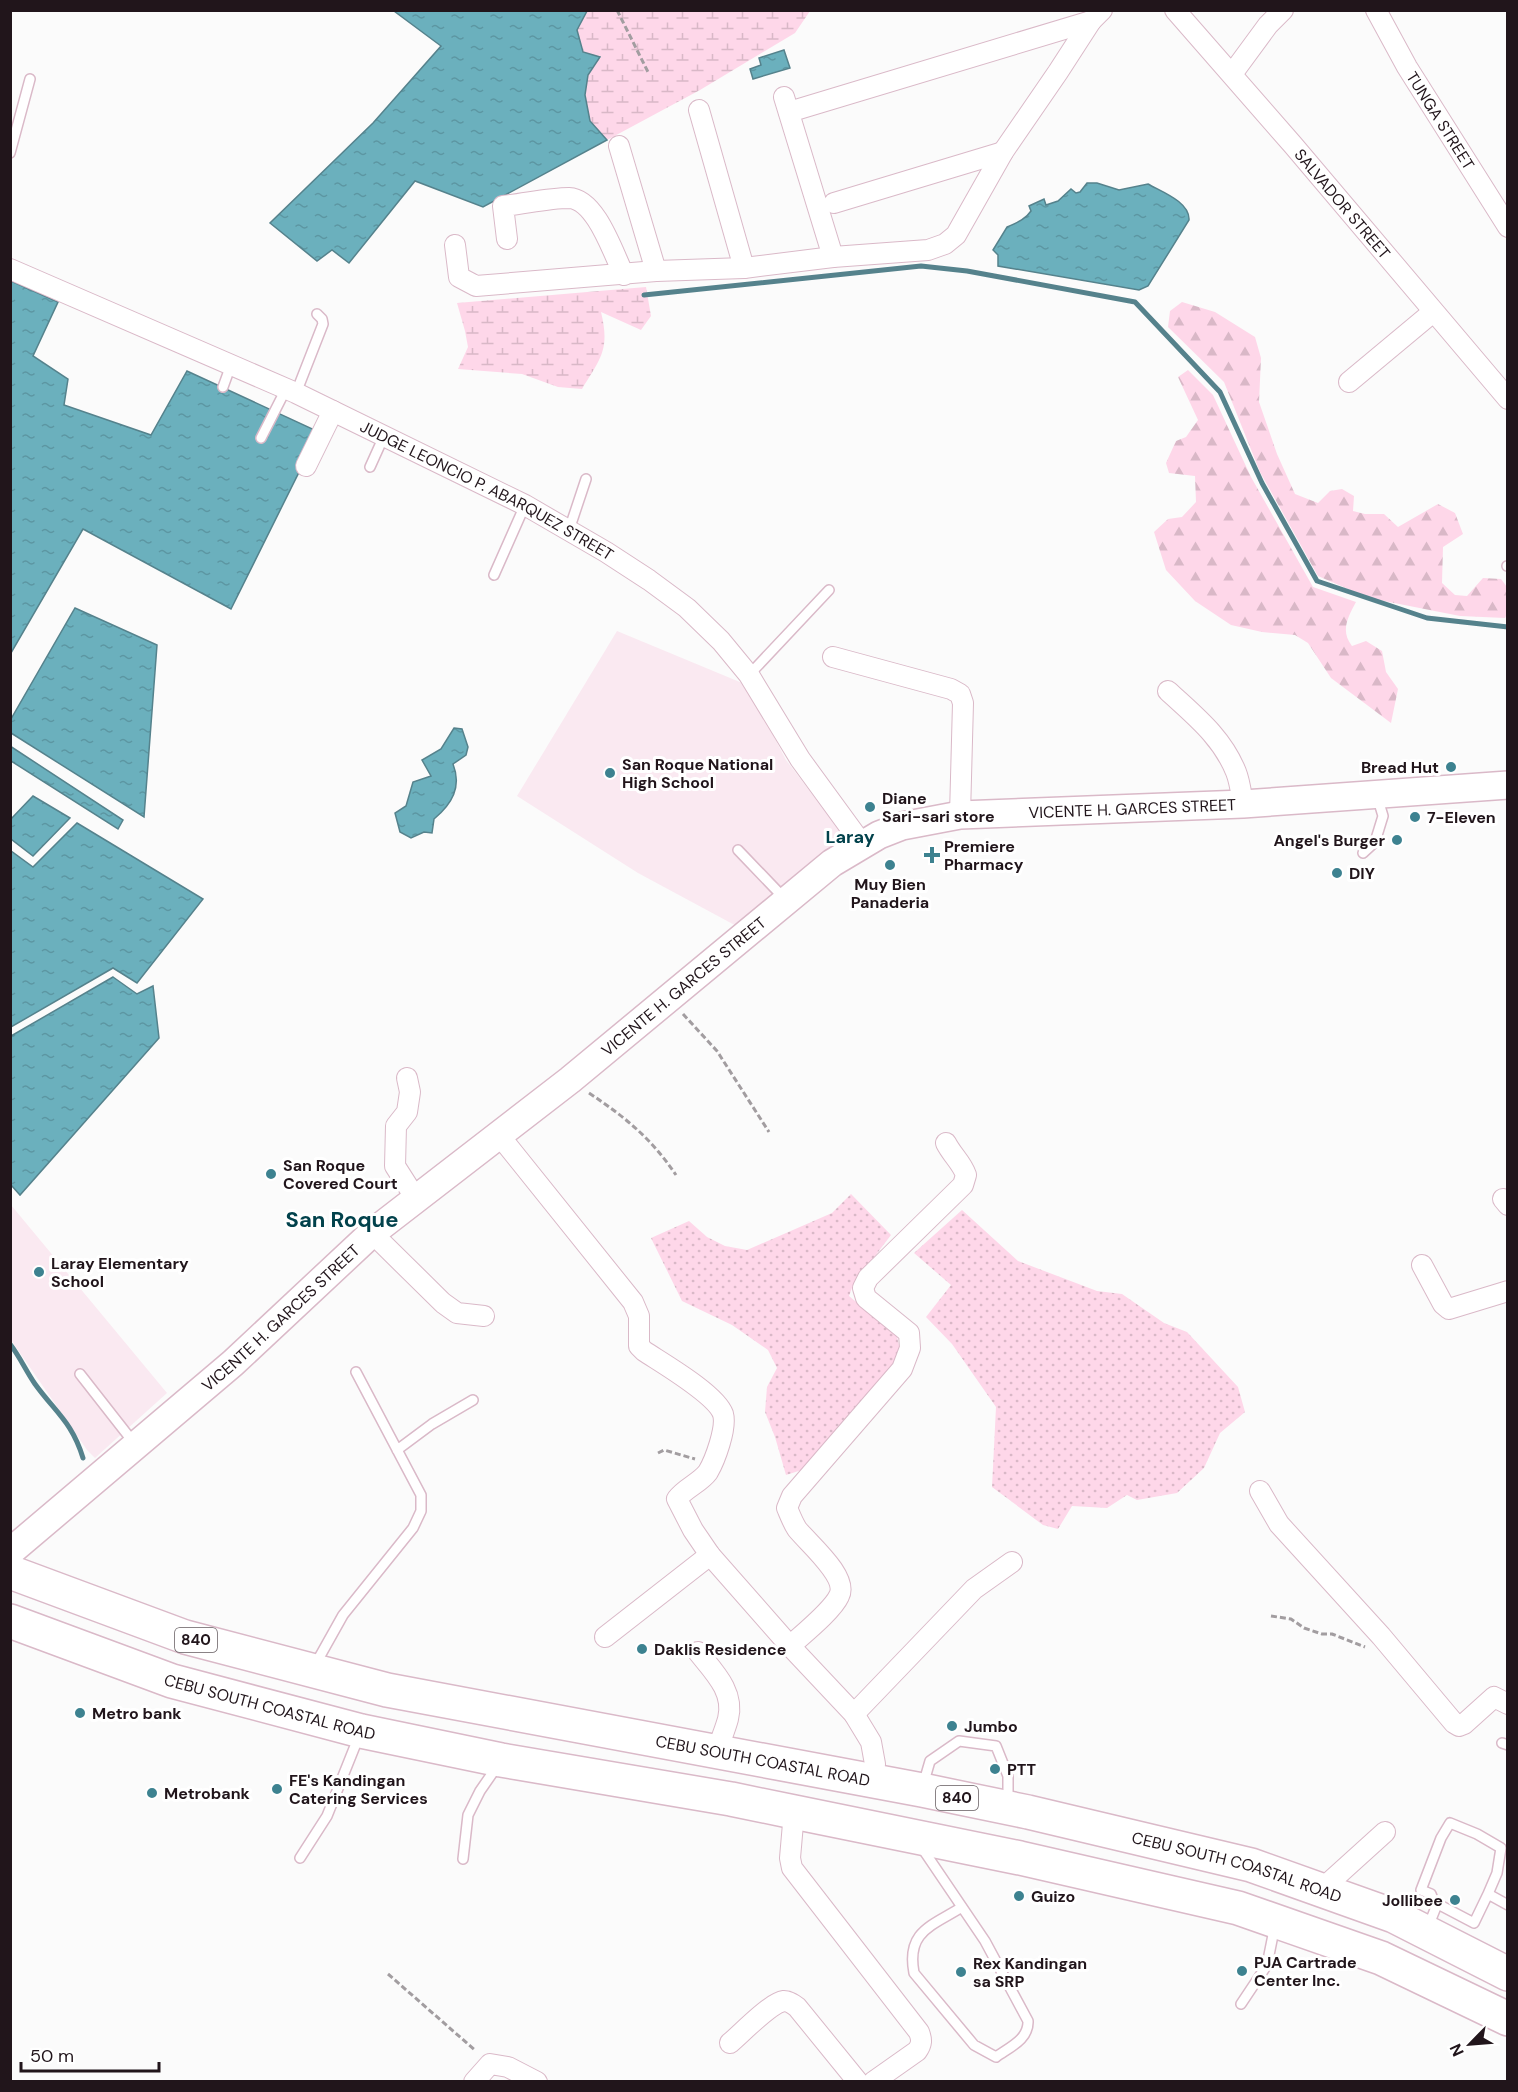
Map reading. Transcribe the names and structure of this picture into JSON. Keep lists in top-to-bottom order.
{
  "streets": {
    "highway": ["840", "CEBU SOUTH COASTAL ROAD"],
    "street": [
      "TUNGA STREET",
      "SALVADOR STREET",
      "JUDGE LEONCIO P. ABARQUEZ STREET",
      "VICENTE H. GARCES STREET"
    ]
  },
  "crossings": [
    ["JUDGE LEONCIO P. ABARQUEZ STREET", "VICENTE H. GARCES STREET"]
  ],
  "districts": ["Laray", "San Roque"],
  "places": {
    "other": [
      "Bread Hut",
      "San Roque National High School",
      "Diane Sari-sari store",
      "7-Eleven",
      "Angel's Burger",
      "Muy Bien Panaderia",
      "DIY",
      "San Roque Covered Court",
      "Laray Elementary School",
      "Daklis Residence",
      "Metro bank",
      "Jumbo",
      "PTT",
      "FE's Kandingan Catering Services",
      "Metrobank",
      "Guizo",
      "Jollibee",
      "PJA Cartrade Center Inc.",
      "Rex Kandingan sa SRP"
    ],
    "health": ["Premiere Pharmacy"]
  },
  "scale_bar": "50 m",
  "north": "bottom left"
}
